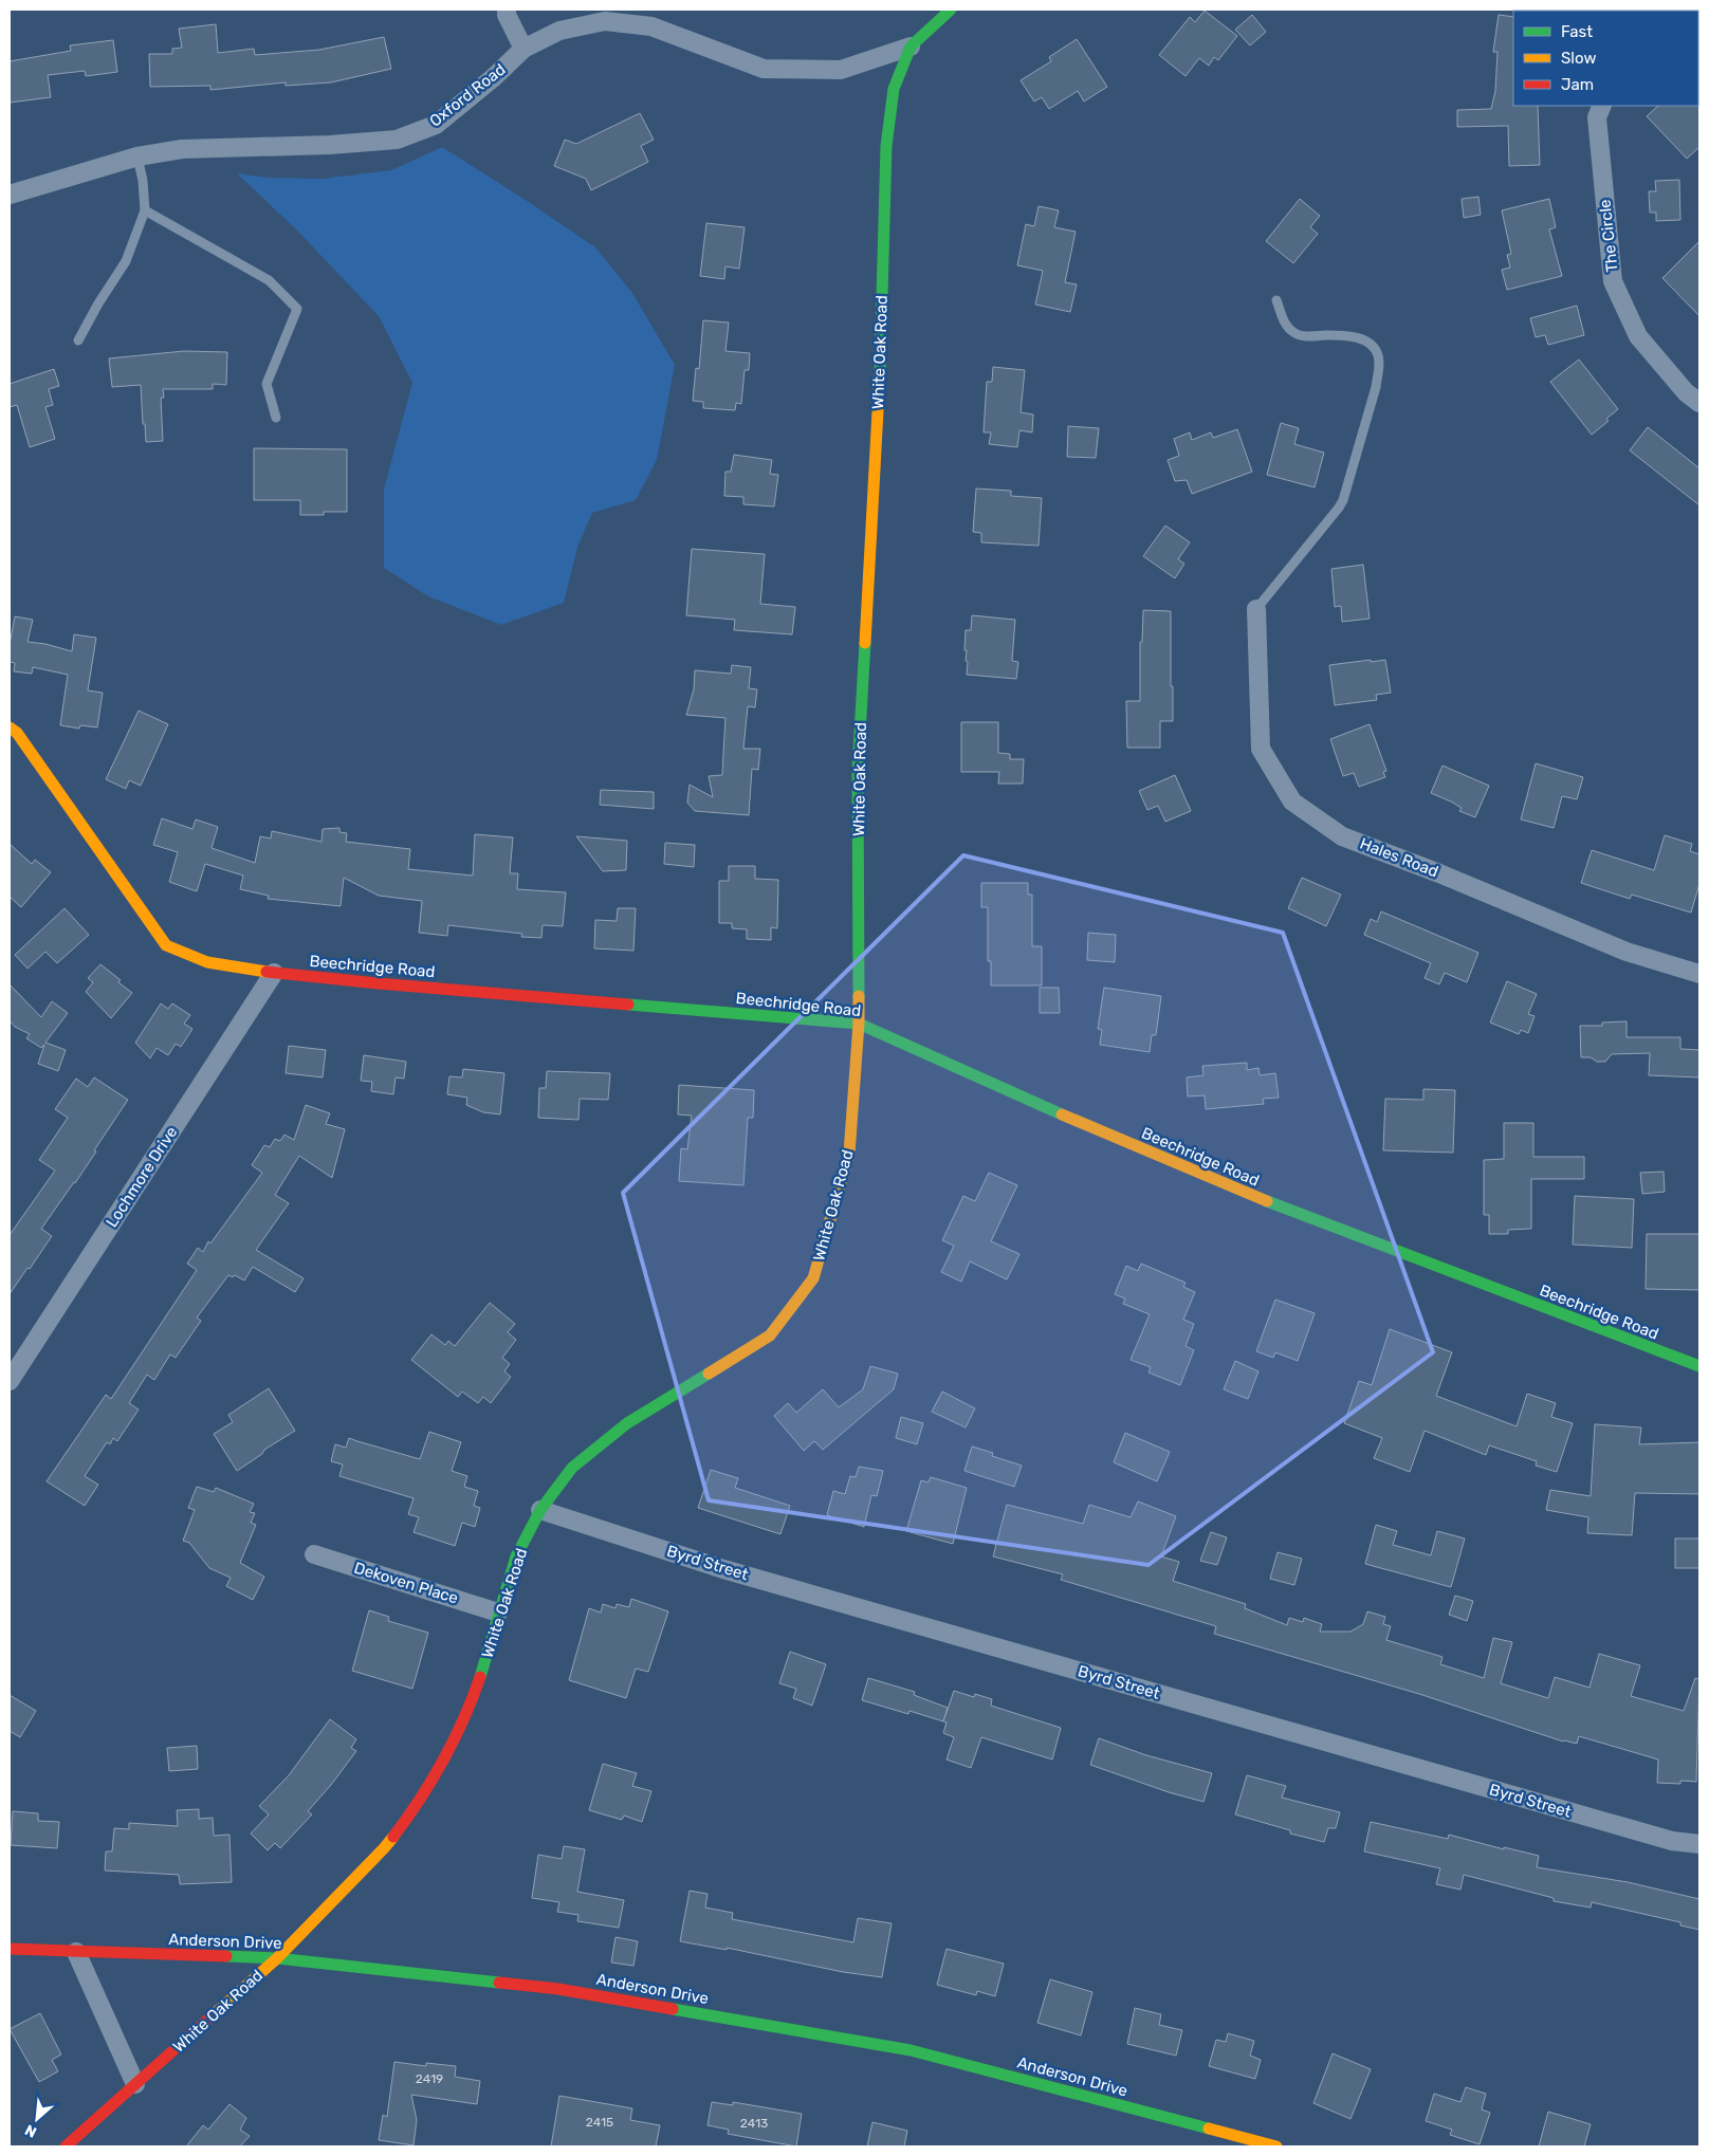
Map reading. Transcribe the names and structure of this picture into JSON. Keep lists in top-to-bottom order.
{
  "streets": {
    "street": [
      "Oxford Road",
      "The Circle",
      "White Oak Road",
      "Hales Road",
      "Beechridge Road",
      "Lochmore Drive",
      "Byrd Street",
      "Dekoven Place",
      "Anderson Drive"
    ]
  },
  "crossings": [
    ["Oxford Road", "White Oak Road"],
    ["White Oak Road", "Beechridge Road"],
    ["White Oak Road", "Byrd Street"],
    ["White Oak Road", "Dekoven Place"],
    ["White Oak Road", "Anderson Drive"],
    ["Beechridge Road", "Lochmore Drive"]
  ],
  "house_numbers": ["2419", "2415", "2413"],
  "legend": ["Fast", "Slow", "Jam"],
  "north": "bottom left"
}
